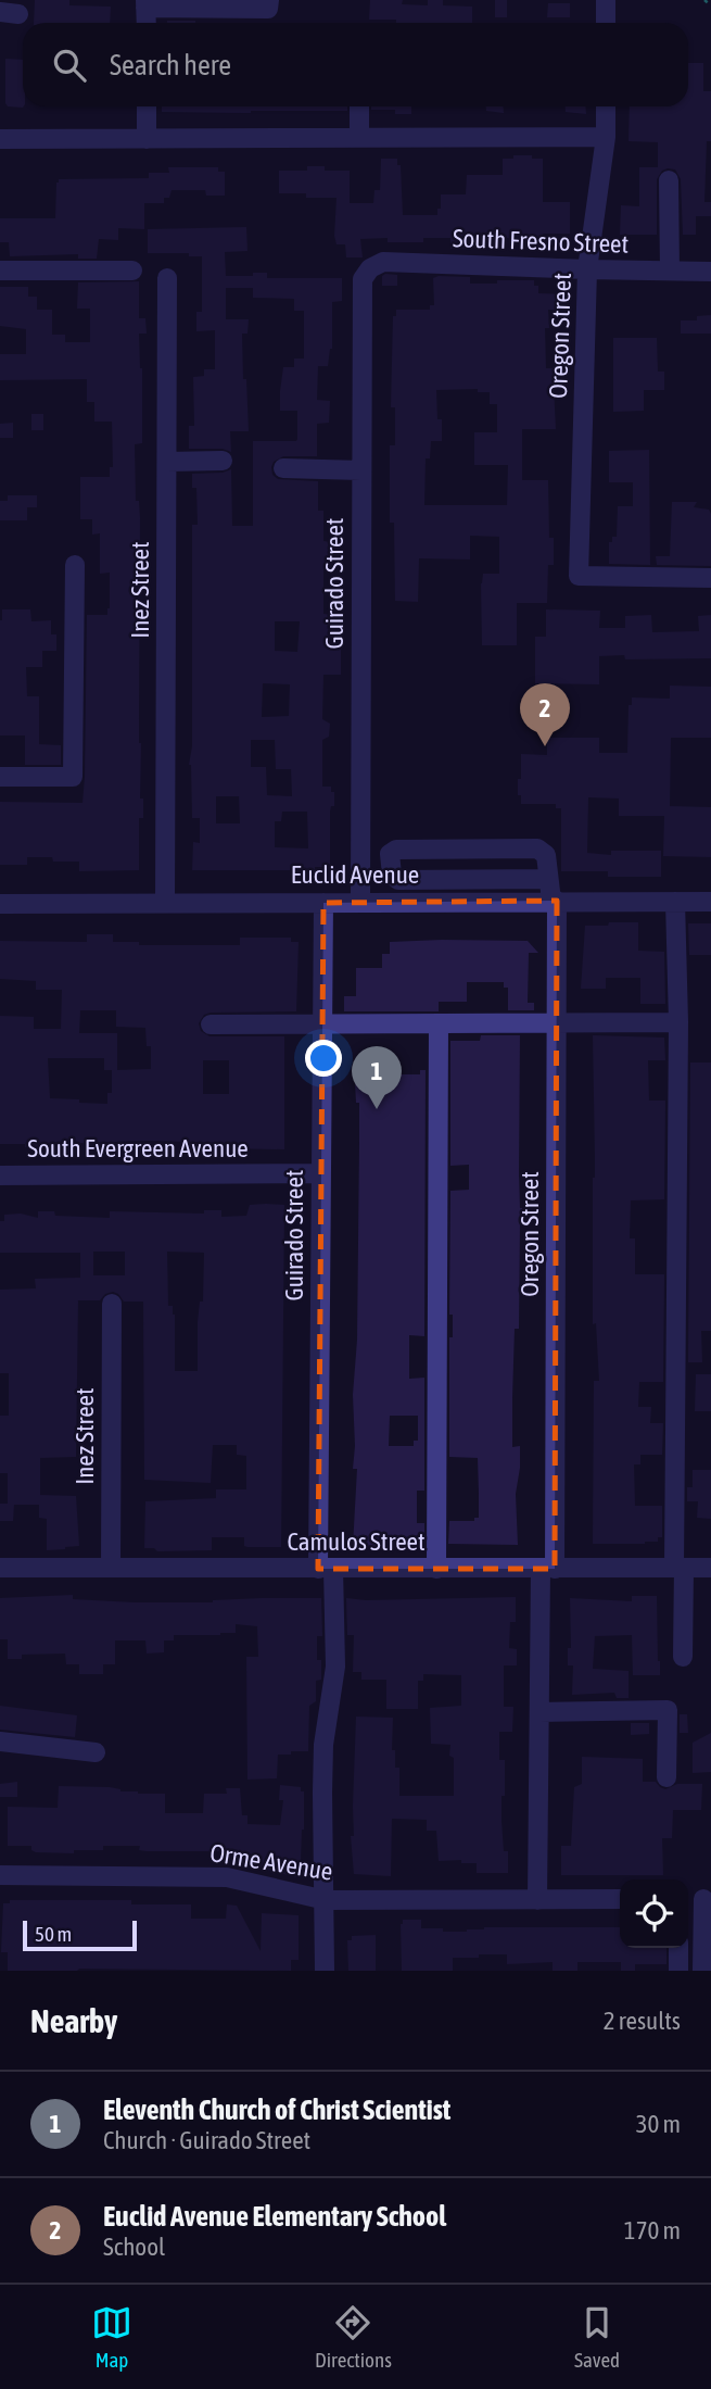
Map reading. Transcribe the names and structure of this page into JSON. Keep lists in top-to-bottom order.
{
  "streets": {
    "street": [
      "South Fresno Street",
      "Oregon Street",
      "Guirado Street",
      "Inez Street",
      "Euclid Avenue",
      "South Evergreen Avenue",
      "Camulos Street",
      "Orme Avenue"
    ]
  },
  "crossings": [
    ["South Fresno Street", "Oregon Street"],
    ["South Fresno Street", "Guirado Street"],
    ["Oregon Street", "Guirado Street"],
    ["Oregon Street", "Euclid Avenue"],
    ["Oregon Street", "Camulos Street"],
    ["Oregon Street", "Orme Avenue"],
    ["Guirado Street", "Euclid Avenue"],
    ["Guirado Street", "South Evergreen Avenue"],
    ["Guirado Street", "Camulos Street"],
    ["Guirado Street", "Orme Avenue"],
    ["Inez Street", "Euclid Avenue"],
    ["Inez Street", "Camulos Street"]
  ],
  "scale_bar": "50 m",
  "page": {
    "search": "Search here",
    "pins": ["2", "1"],
    "scale": "50 m",
    "heading": ["Nearby", "2 results"],
    "list": [
      {
        "mark": "1",
        "name": "Eleventh Church of Christ Scientist",
        "note": "Church · Guirado Street",
        "value": "30 m"
      },
      {
        "mark": "2",
        "name": "Euclid Avenue Elementary School",
        "note": "School",
        "value": "170 m"
      }
    ],
    "nav": ["Map", "Directions", "Saved"]
  }
}
